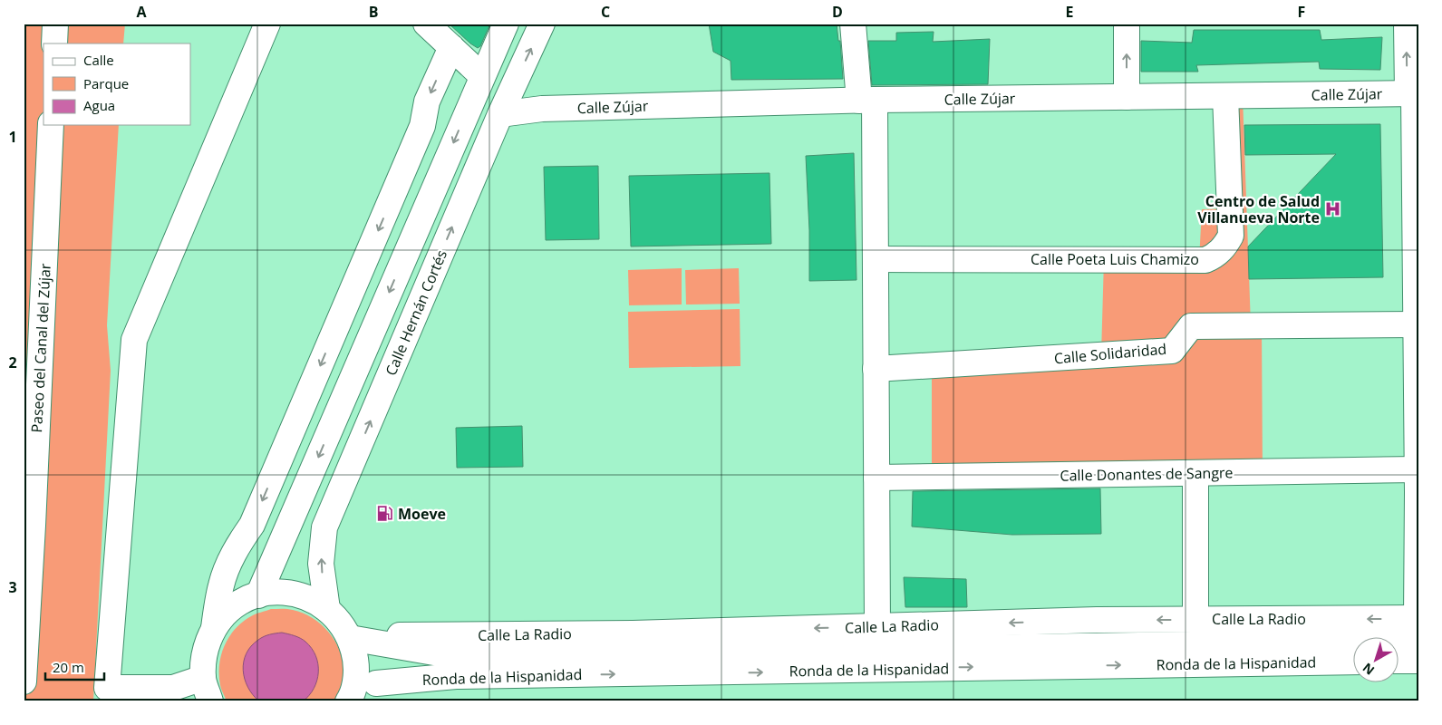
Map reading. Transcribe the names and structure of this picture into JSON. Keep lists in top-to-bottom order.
{
  "streets": {
    "street": [
      "Calle Zújar",
      "Calle Poeta Luis Chamizo",
      "Calle Hernán Cortés",
      "Paseo del Canal del Zújar",
      "Calle Solidaridad",
      "Calle Donantes de Sangre",
      "Calle La Radio",
      "Ronda de la Hispanidad"
    ]
  },
  "crossings": [
    ["Calle Zújar", "Calle Poeta Luis Chamizo"],
    ["Calle Zújar", "Calle Hernán Cortés"],
    ["Calle La Radio", "Ronda de la Hispanidad"]
  ],
  "one_way": ["Calle La Radio"],
  "places": {
    "hospital": ["Centro de Salud Villanueva Norte"],
    "fuel station": ["Moeve"]
  },
  "legend": ["Calle", "Parque", "Agua"],
  "scale_bar": "20 m",
  "north": "bottom left",
  "grid": {
    "columns": [
      "A",
      "B",
      "C",
      "D",
      "E",
      "F"
    ],
    "rows": ["1", "2", "3"]
  }
}
